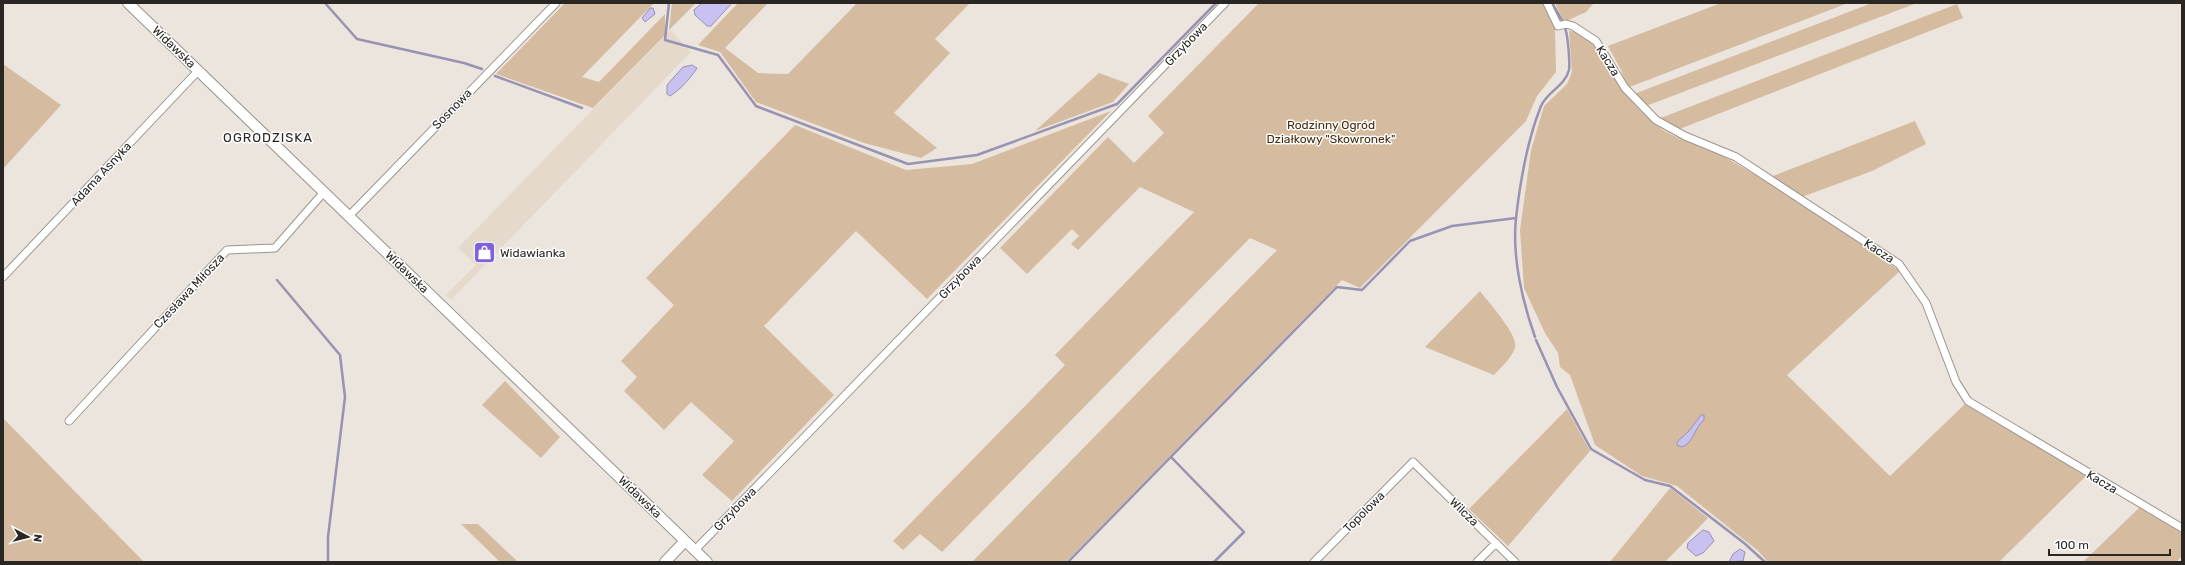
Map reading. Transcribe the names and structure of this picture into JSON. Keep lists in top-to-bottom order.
{
  "streets": {
    "street": [
      "Grzybowa",
      "Widawska",
      "Kacza",
      "Sosnowa",
      "Adama Asnyka",
      "Czesława Miłosza",
      "Topolowa",
      "Wilcza"
    ]
  },
  "crossings": [
    ["Grzybowa", "Widawska"],
    ["Widawska", "Sosnowa"],
    ["Widawska", "Adama Asnyka"],
    ["Widawska", "Czesława Miłosza"],
    ["Topolowa", "Wilcza"]
  ],
  "districts": ["OGRODZISKA"],
  "parks": ["Rodzinny Ogród Działkowy \"Skowronek\""],
  "places": {
    "shop": ["Widawianka"]
  },
  "scale_bar": "100 m",
  "north": "right"
}
